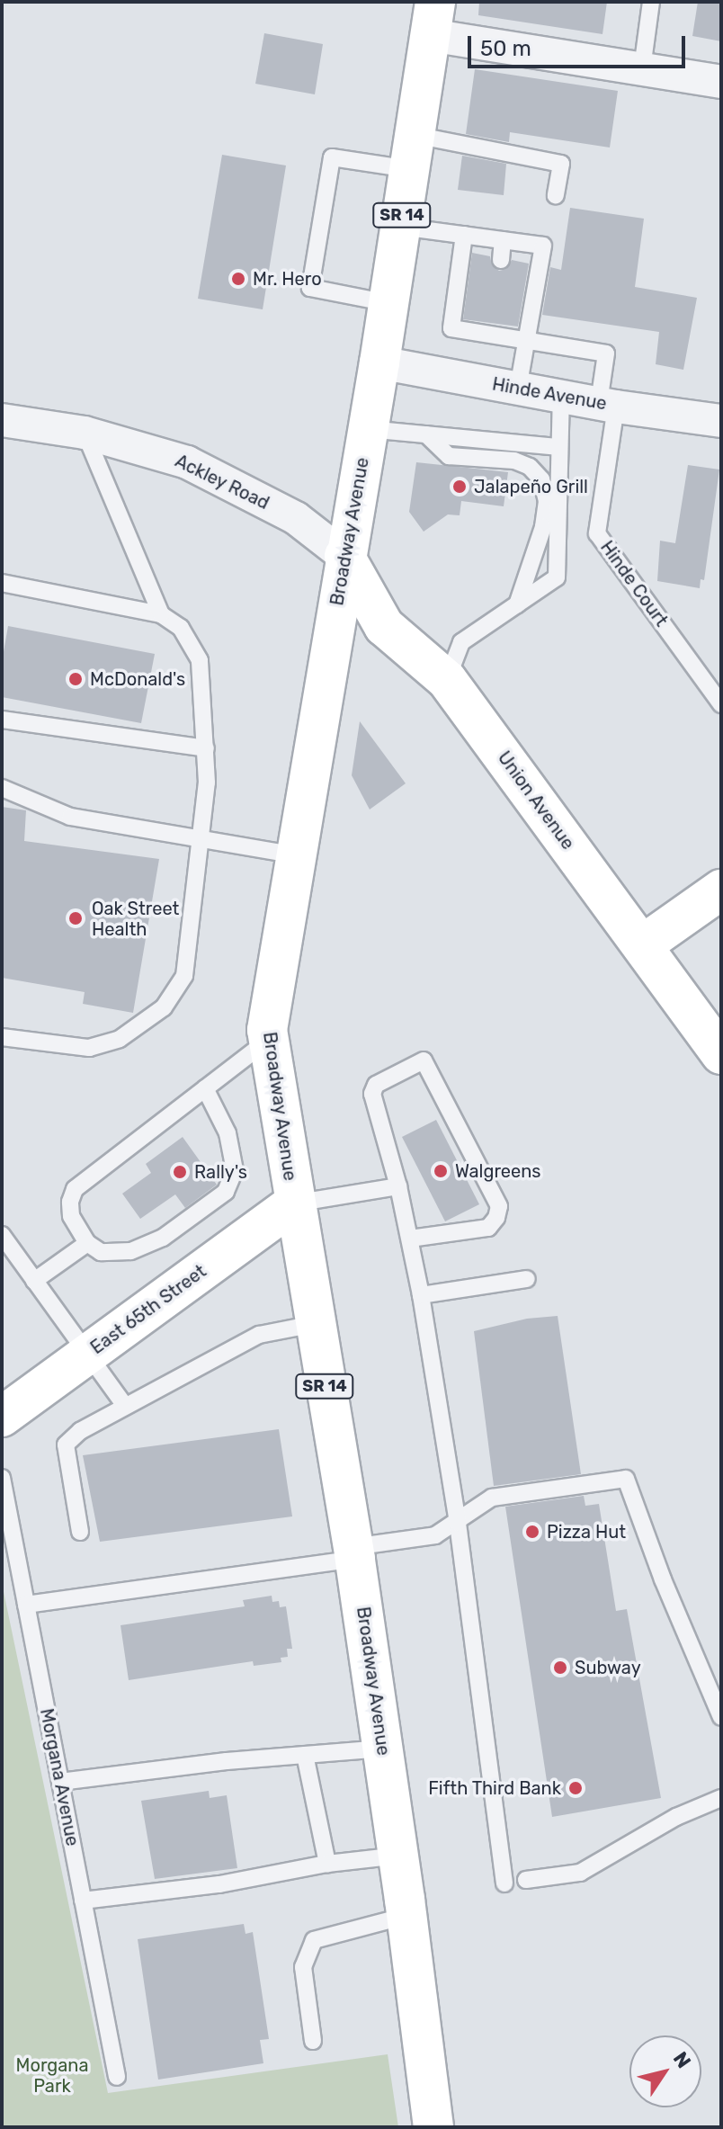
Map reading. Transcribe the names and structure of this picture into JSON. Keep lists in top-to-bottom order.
{
  "streets": {
    "main road": [
      "SR 14",
      "Broadway Avenue",
      "Union Avenue",
      "East 65th Street"
    ],
    "street": ["Hinde Avenue", "Ackley Road"],
    "lane": ["Hinde Court", "Morgana Avenue"]
  },
  "crossings": [
    ["Hinde Avenue", "Broadway Avenue"],
    ["Hinde Avenue", "Hinde Court"],
    ["Ackley Road", "Broadway Avenue"],
    ["Ackley Road", "Union Avenue"],
    ["Broadway Avenue", "Union Avenue"],
    ["Broadway Avenue", "East 65th Street"]
  ],
  "parks": ["Morgana Park"],
  "places": [
    "Mr. Hero",
    "Jalapeño Grill",
    "McDonald's",
    "Oak Street Health",
    "Walgreens",
    "Rally's",
    "Pizza Hut",
    "Subway",
    "Fifth Third Bank"
  ],
  "scale_bar": "50 m",
  "north": "top right"
}
